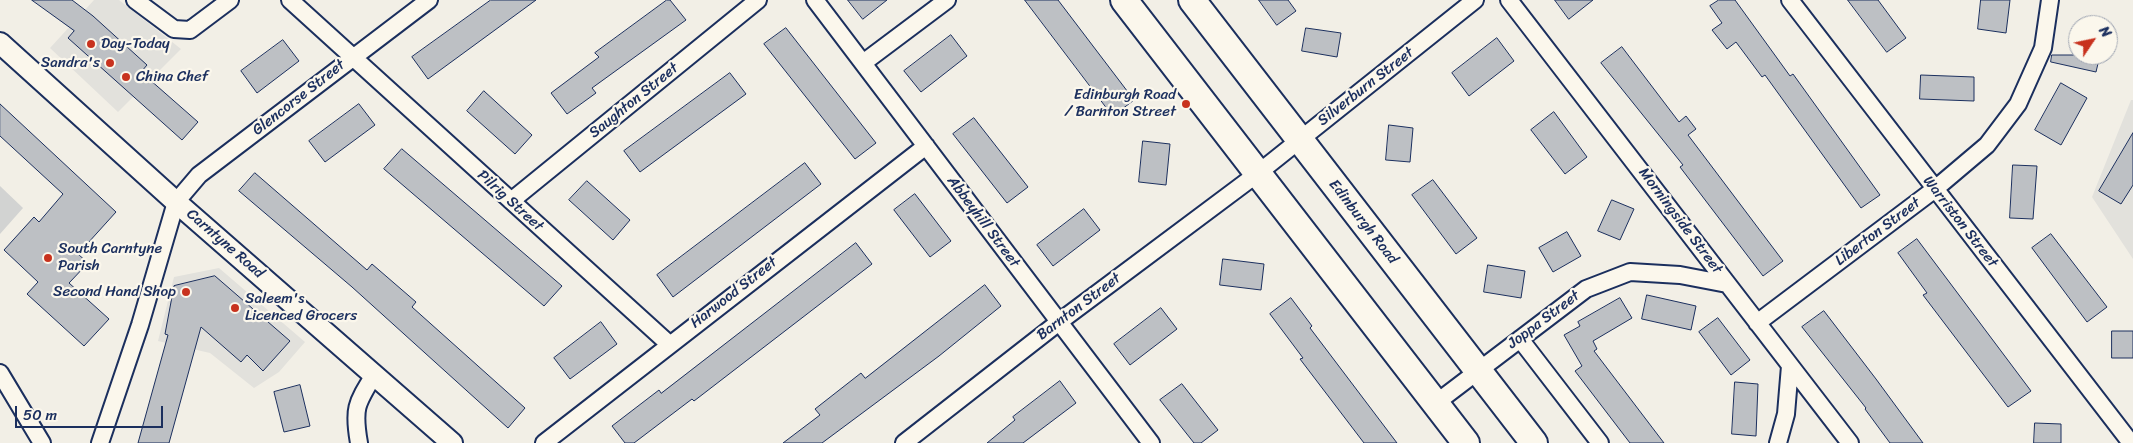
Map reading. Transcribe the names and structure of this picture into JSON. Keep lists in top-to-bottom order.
{
  "streets": {
    "main road": ["Edinburgh Road"],
    "street": [
      "Silverburn Street",
      "Glencorse Street",
      "Saughton Street",
      "Pilrig Street",
      "Morningside Street",
      "Abbeyhill Street",
      "Warriston Street",
      "Liberton Street",
      "Carntyne Road",
      "Harwood Street",
      "Barnton Street",
      "Joppa Street"
    ]
  },
  "crossings": [
    ["Silverburn Street", "Edinburgh Road"],
    ["Silverburn Street", "Barnton Street"],
    ["Glencorse Street", "Pilrig Street"],
    ["Glencorse Street", "Carntyne Road"],
    ["Saughton Street", "Pilrig Street"],
    ["Pilrig Street", "Harwood Street"],
    ["Morningside Street", "Liberton Street"],
    ["Morningside Street", "Joppa Street"],
    ["Abbeyhill Street", "Harwood Street"],
    ["Abbeyhill Street", "Barnton Street"],
    ["Edinburgh Road", "Joppa Street"],
    ["Warriston Street", "Liberton Street"]
  ],
  "places": [
    "Day-Today",
    "Sandra's",
    "China Chef",
    "Edinburgh Road / Barnton Street",
    "South Carntyne Parish",
    "Second Hand Shop",
    "Saleem's Licenced Grocers"
  ],
  "scale_bar": "50 m",
  "north": "top right"
}
